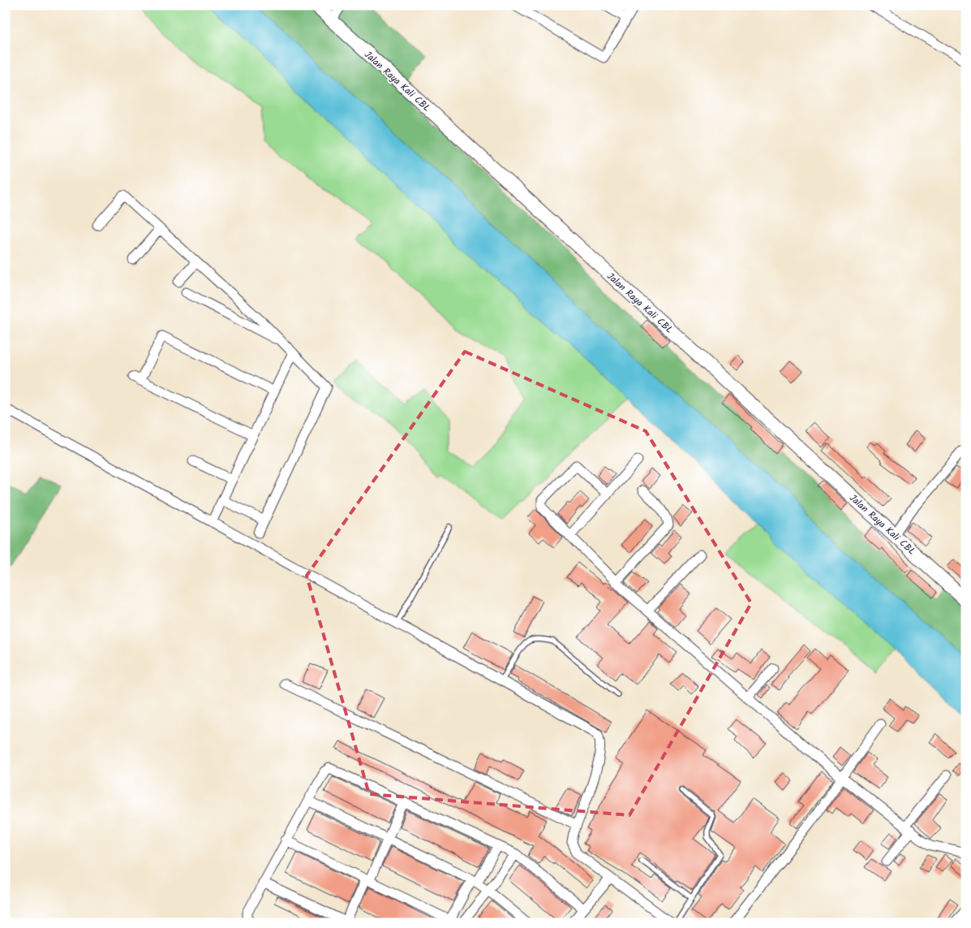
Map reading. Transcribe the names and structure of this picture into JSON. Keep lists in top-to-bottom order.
{
  "streets": {
    "main road": ["Jalan Raya Kali CBL"]
  }
}
